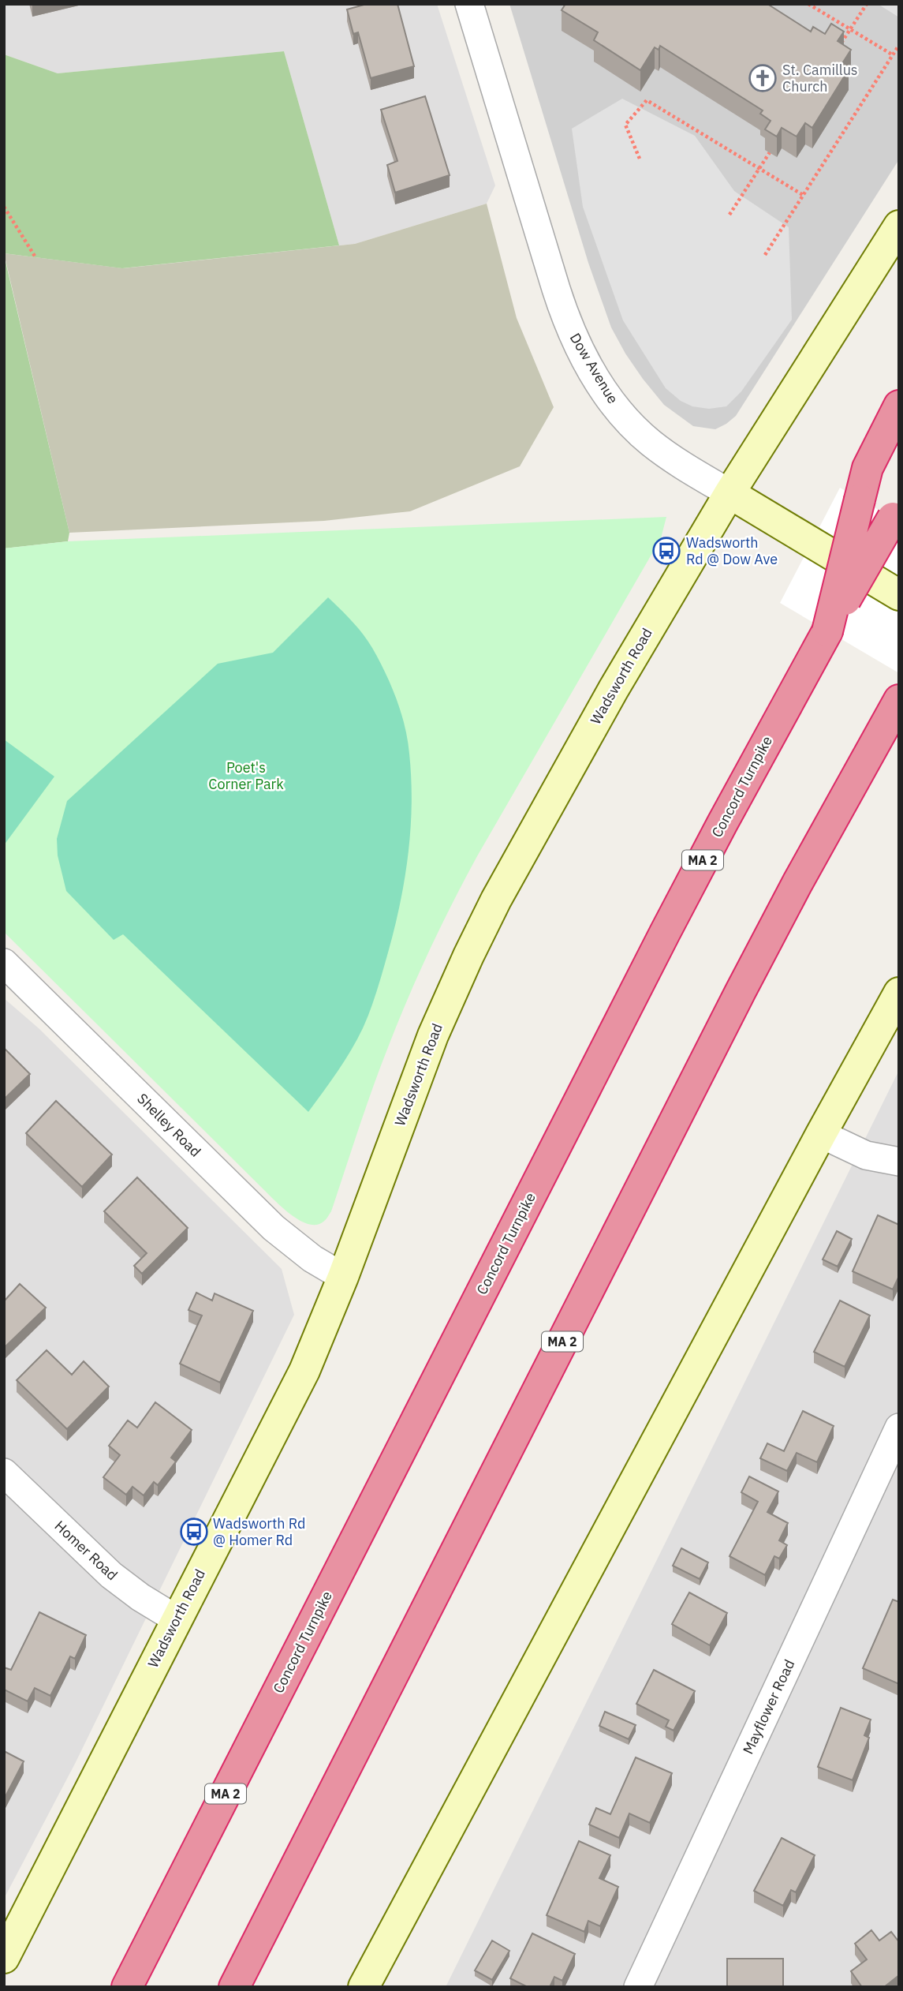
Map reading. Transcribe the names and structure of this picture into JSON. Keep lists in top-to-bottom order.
{
  "streets": {
    "highway": ["Concord Turnpike", "MA 2"],
    "main road": ["Dow Avenue", "Wadsworth Road"],
    "street": ["Shelley Road", "Homer Road", "Mayflower Road"]
  },
  "crossings": [
    ["Dow Avenue", "Wadsworth Road"],
    ["Wadsworth Road", "Shelley Road"],
    ["Wadsworth Road", "Homer Road"]
  ],
  "parks": ["Poet's Corner Park"],
  "places": {
    "church": ["St. Camillus Church"],
    "bus stop": ["Wadsworth Rd @ Dow Ave", "Wadsworth Rd @ Homer Rd"]
  }
}
